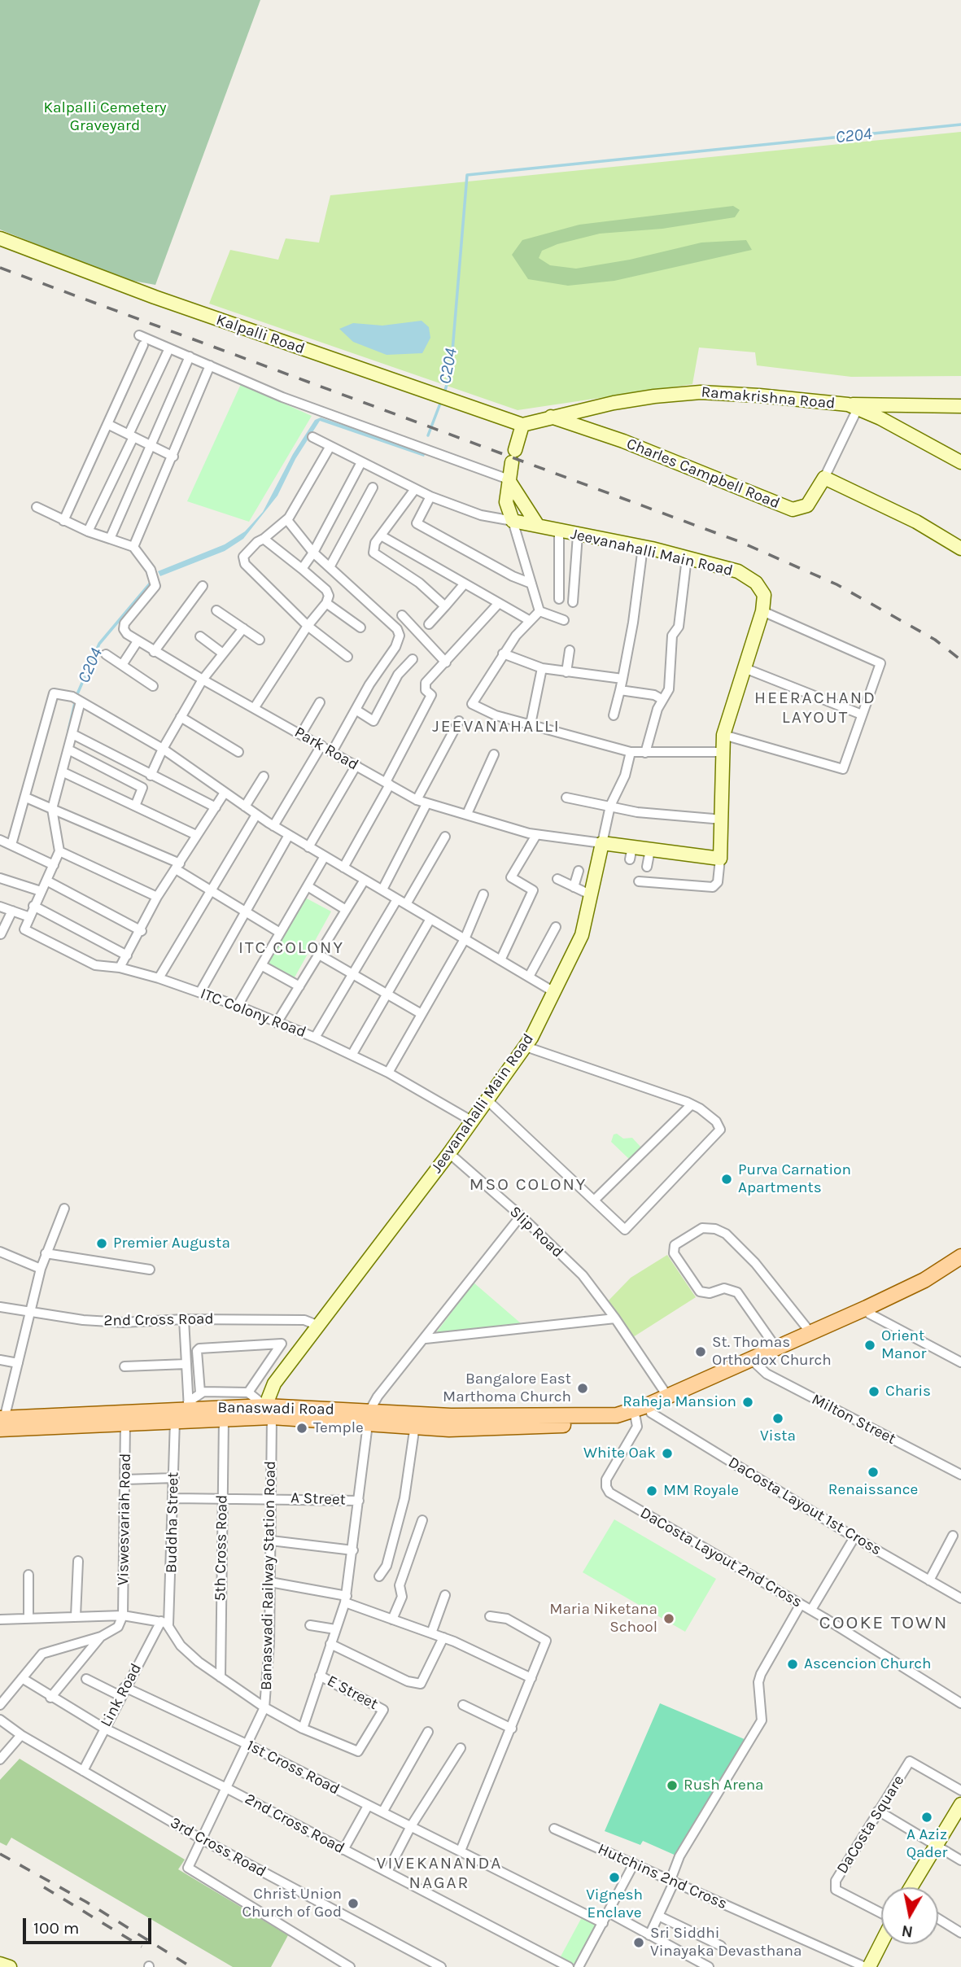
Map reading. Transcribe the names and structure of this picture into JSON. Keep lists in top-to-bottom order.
{
  "streets": {
    "main road": ["Banaswadi Road"],
    "street": [
      "Kalpalli Road",
      "Ramakrishna Road",
      "Charles Campbell Road",
      "Jeevanahalli Main Road",
      "Park Road",
      "ITC Colony Road",
      "Slip Road",
      "2nd Cross Road",
      "Milton Street",
      "A Street",
      "DaCosta Layout 1st Cross",
      "Viswesvariah Road",
      "Buddha Street",
      "5th Cross Road",
      "DaCosta Layout 2nd Cross",
      "Banaswadi Railway Station Road",
      "E Street",
      "Link Road",
      "1st Cross Road",
      "DaCosta Square",
      "3rd Cross Road",
      "Hutchins 2nd Cross"
    ]
  },
  "crossings": [
    ["Kalpalli Road", "Ramakrishna Road"],
    ["Ramakrishna Road", "Charles Campbell Road"],
    ["Jeevanahalli Main Road", "Park Road"],
    ["Jeevanahalli Main Road", "ITC Colony Road"],
    ["Jeevanahalli Main Road", "Slip Road"],
    ["Jeevanahalli Main Road", "2nd Cross Road"],
    ["Jeevanahalli Main Road", "Banaswadi Road"],
    ["Jeevanahalli Main Road", "Banaswadi Railway Station Road"],
    ["Slip Road", "Banaswadi Road"],
    ["2nd Cross Road", "Banaswadi Railway Station Road"],
    ["2nd Cross Road", "Link Road"],
    ["Banaswadi Road", "Milton Street"],
    ["Banaswadi Road", "DaCosta Layout 1st Cross"],
    ["Banaswadi Road", "Viswesvariah Road"],
    ["Banaswadi Road", "Buddha Street"],
    ["Banaswadi Road", "5th Cross Road"],
    ["Banaswadi Road", "DaCosta Layout 2nd Cross"],
    ["Banaswadi Road", "Banaswadi Railway Station Road"],
    ["A Street", "Buddha Street"],
    ["A Street", "5th Cross Road"],
    ["A Street", "Banaswadi Railway Station Road"],
    ["DaCosta Layout 1st Cross", "DaCosta Layout 2nd Cross"],
    ["Buddha Street", "Link Road"],
    ["Banaswadi Railway Station Road", "1st Cross Road"],
    ["Banaswadi Railway Station Road", "3rd Cross Road"],
    ["Link Road", "1st Cross Road"],
    ["Link Road", "3rd Cross Road"]
  ],
  "districts": [
    "HEERACHAND LAYOUT",
    "JEEVANAHALLI",
    "ITC COLONY",
    "MSO COLONY",
    "COOKE TOWN",
    "VIVEKANANDA NAGAR"
  ],
  "water": ["C204"],
  "parks": ["Kalpalli Cemetery Graveyard"],
  "places": [
    "Purva Carnation Apartments",
    "Premier Augusta",
    "Orient Manor",
    "St. Thomas Orthodox Church",
    "Bangalore East Marthoma Church",
    "Charis",
    "Raheja Mansion",
    "Vista",
    "Temple",
    "White Oak",
    "Renaissance",
    "MM Royale",
    "Maria Niketana School",
    "Ascencion Church",
    "Rush Arena",
    "A Aziz Qader",
    "Vignesh Enclave",
    "Christ Union Church of God",
    "Sri Siddhi Vinayaka Devasthana"
  ],
  "scale_bar": "100 m",
  "north": "bottom"
}
